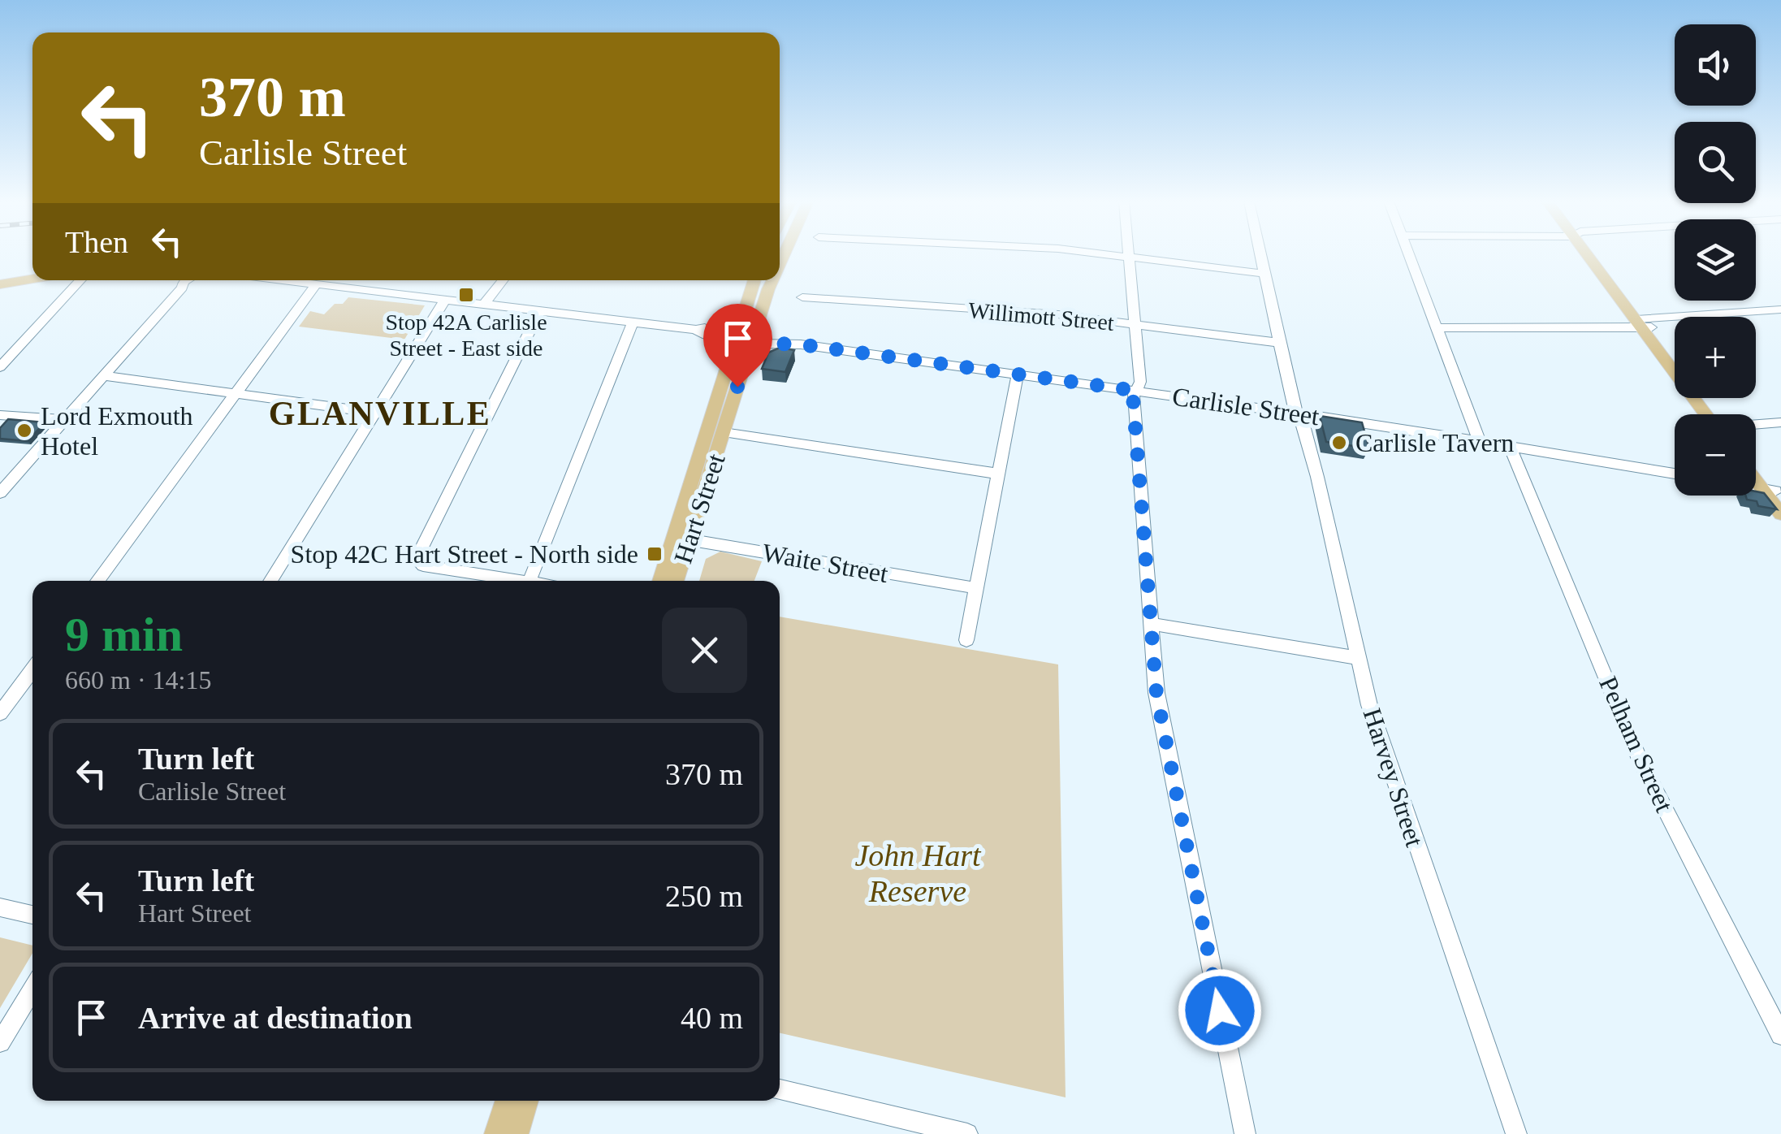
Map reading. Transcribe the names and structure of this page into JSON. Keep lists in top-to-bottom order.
{
  "streets": {
    "main road": ["Hart Street"],
    "street": [
      "Willimott Street",
      "Carlisle Street",
      "Waite Street",
      "Pelham Street",
      "Harvey Street"
    ]
  },
  "crossings": [
    ["Willimott Street", "Harvey Street"],
    ["Carlisle Street", "Hart Street"],
    ["Carlisle Street", "Pelham Street"],
    ["Carlisle Street", "Harvey Street"],
    ["Hart Street", "Waite Street"]
  ],
  "districts": ["GLANVILLE"],
  "parks": ["John Hart Reserve"],
  "places": {
    "transit": ["Stop 42A Carlisle Street - East side", "Stop 42C Hart Street - North side"],
    "other": ["Lord Exmouth Hotel", "Carlisle Tavern"]
  },
  "page": {
    "map_buttons": ["+", "−"],
    "turn": ["370 m", "Carlisle Street"],
    "then": "Then",
    "heading": ["9 min", "660 m · 14:15"],
    "list": [
      {
        "name": "Turn left",
        "note": "Carlisle Street",
        "value": "370 m"
      },
      {
        "name": "Turn left",
        "note": "Hart Street",
        "value": "250 m"
      },
      {
        "name": "Arrive at destination",
        "value": "40 m"
      }
    ]
  }
}
